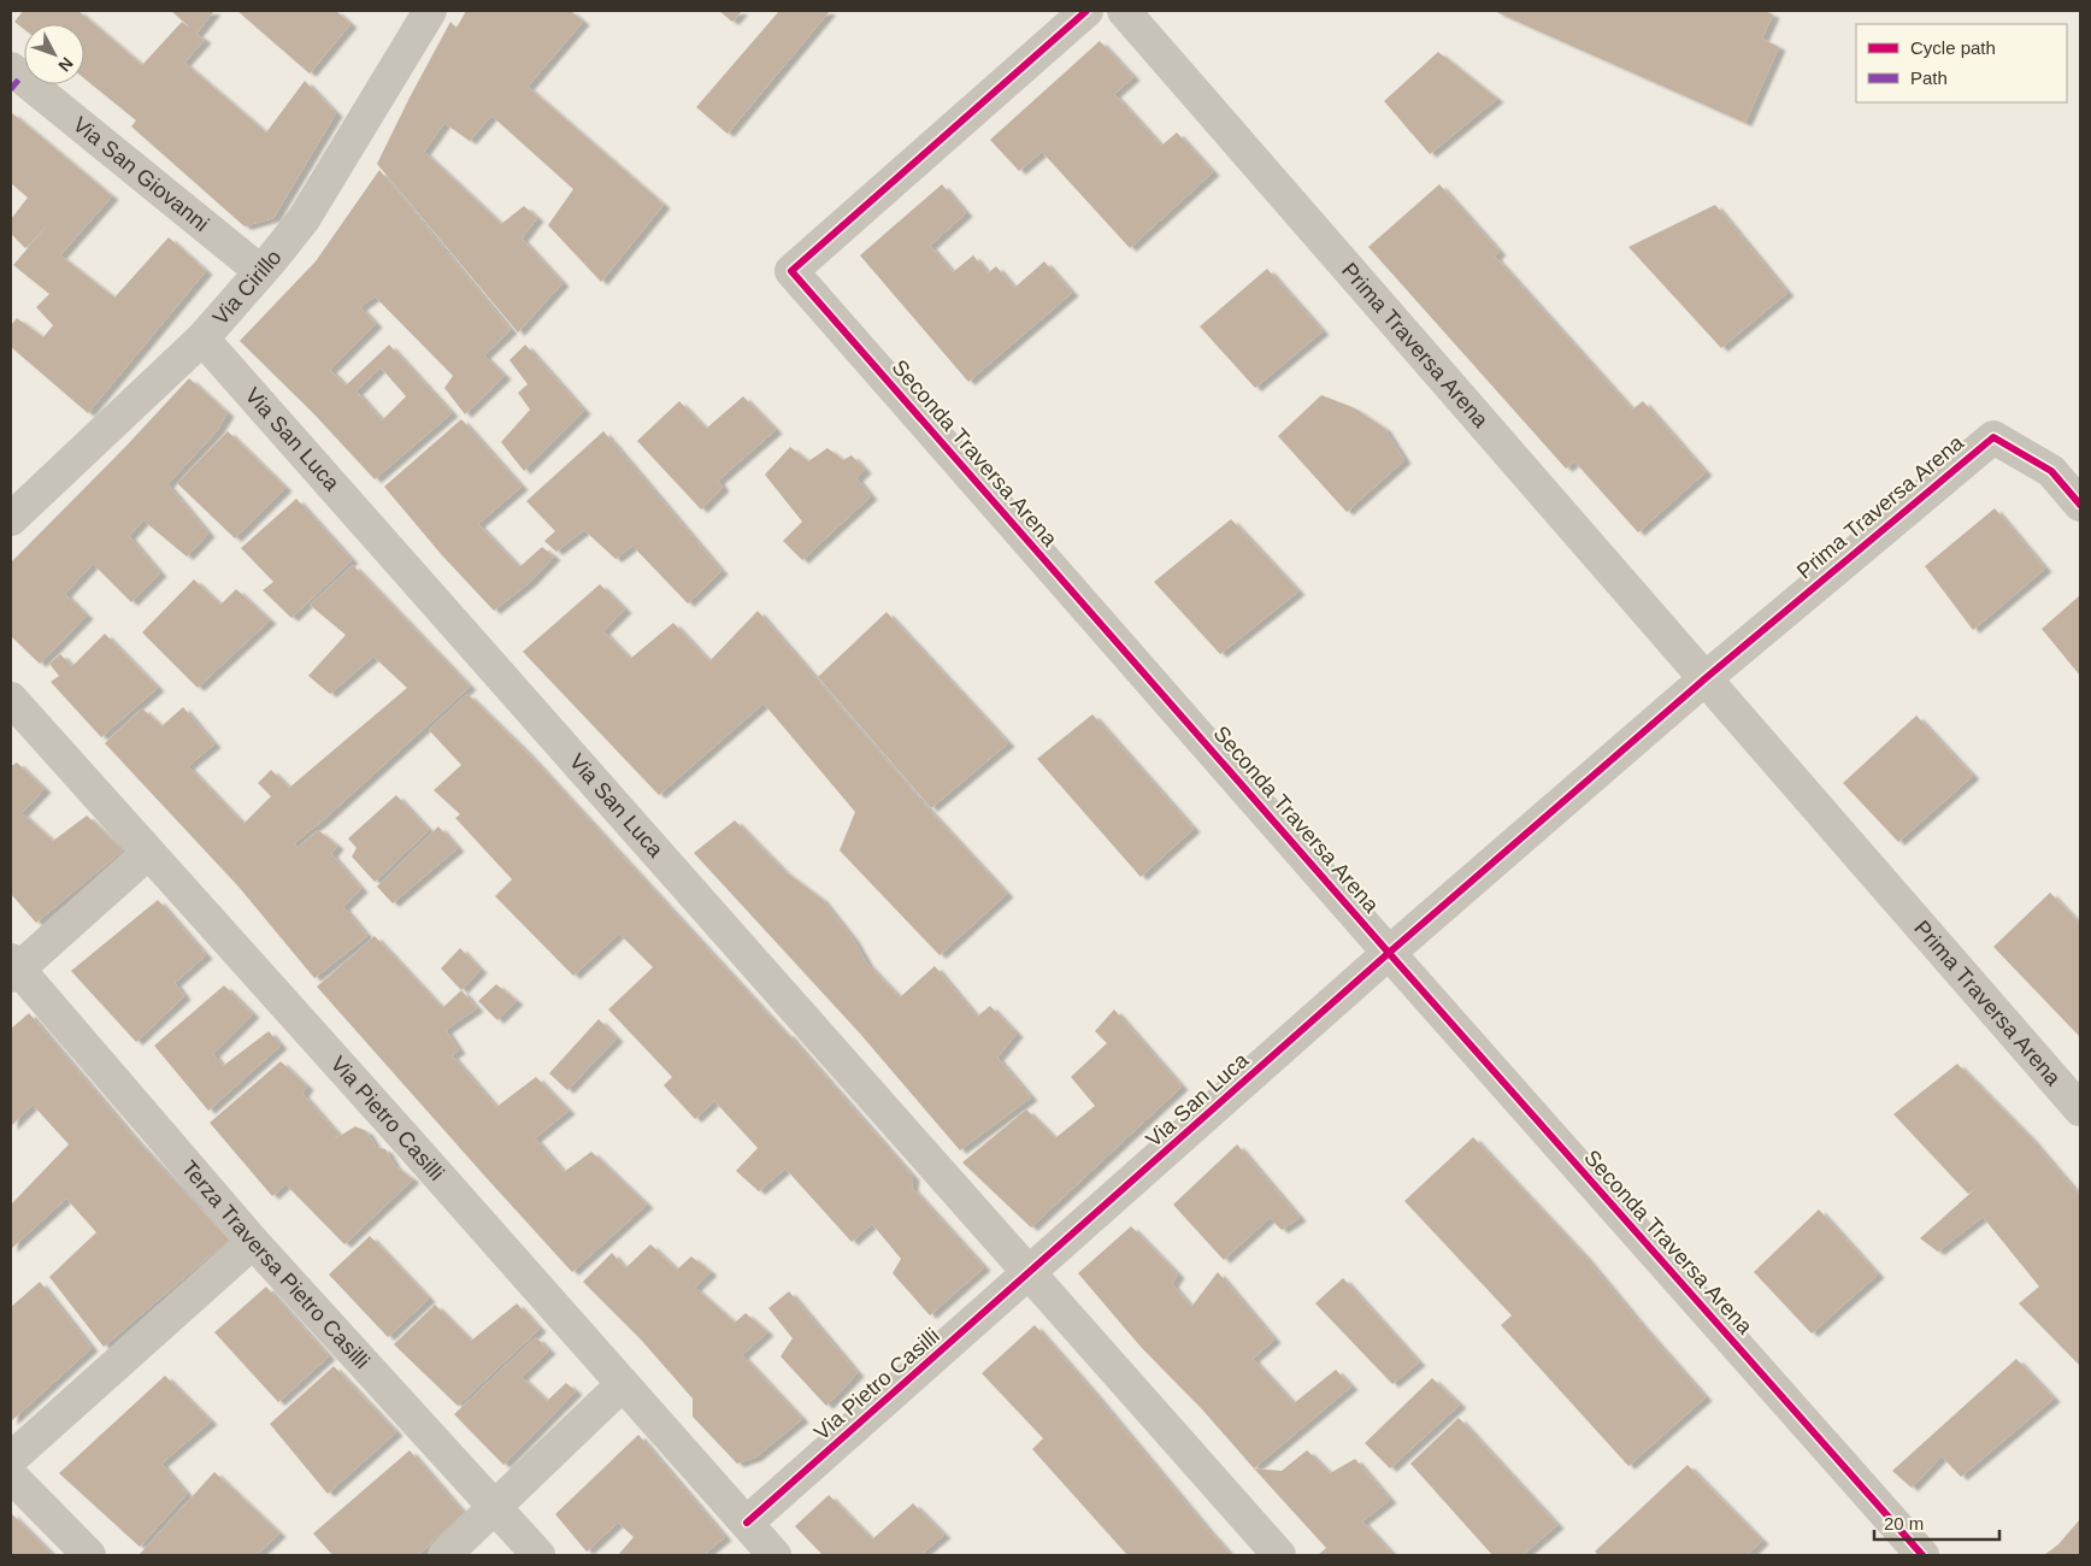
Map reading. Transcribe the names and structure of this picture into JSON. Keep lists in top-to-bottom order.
{
  "streets": {
    "street": [
      "Via San Giovanni",
      "Via Cirillo",
      "Prima Traversa Arena",
      "Via San Luca",
      "Seconda Traversa Arena",
      "Via Pietro Casilli",
      "Terza Traversa Pietro Casilli"
    ]
  },
  "crossings": [
    ["Via San Giovanni", "Via Cirillo"],
    ["Via Cirillo", "Via San Luca"],
    ["Via San Luca", "Seconda Traversa Arena"],
    ["Via San Luca", "Via Pietro Casilli"]
  ],
  "legend": ["Cycle path", "Path"],
  "scale_bar": "20 m",
  "north": "bottom right"
}
